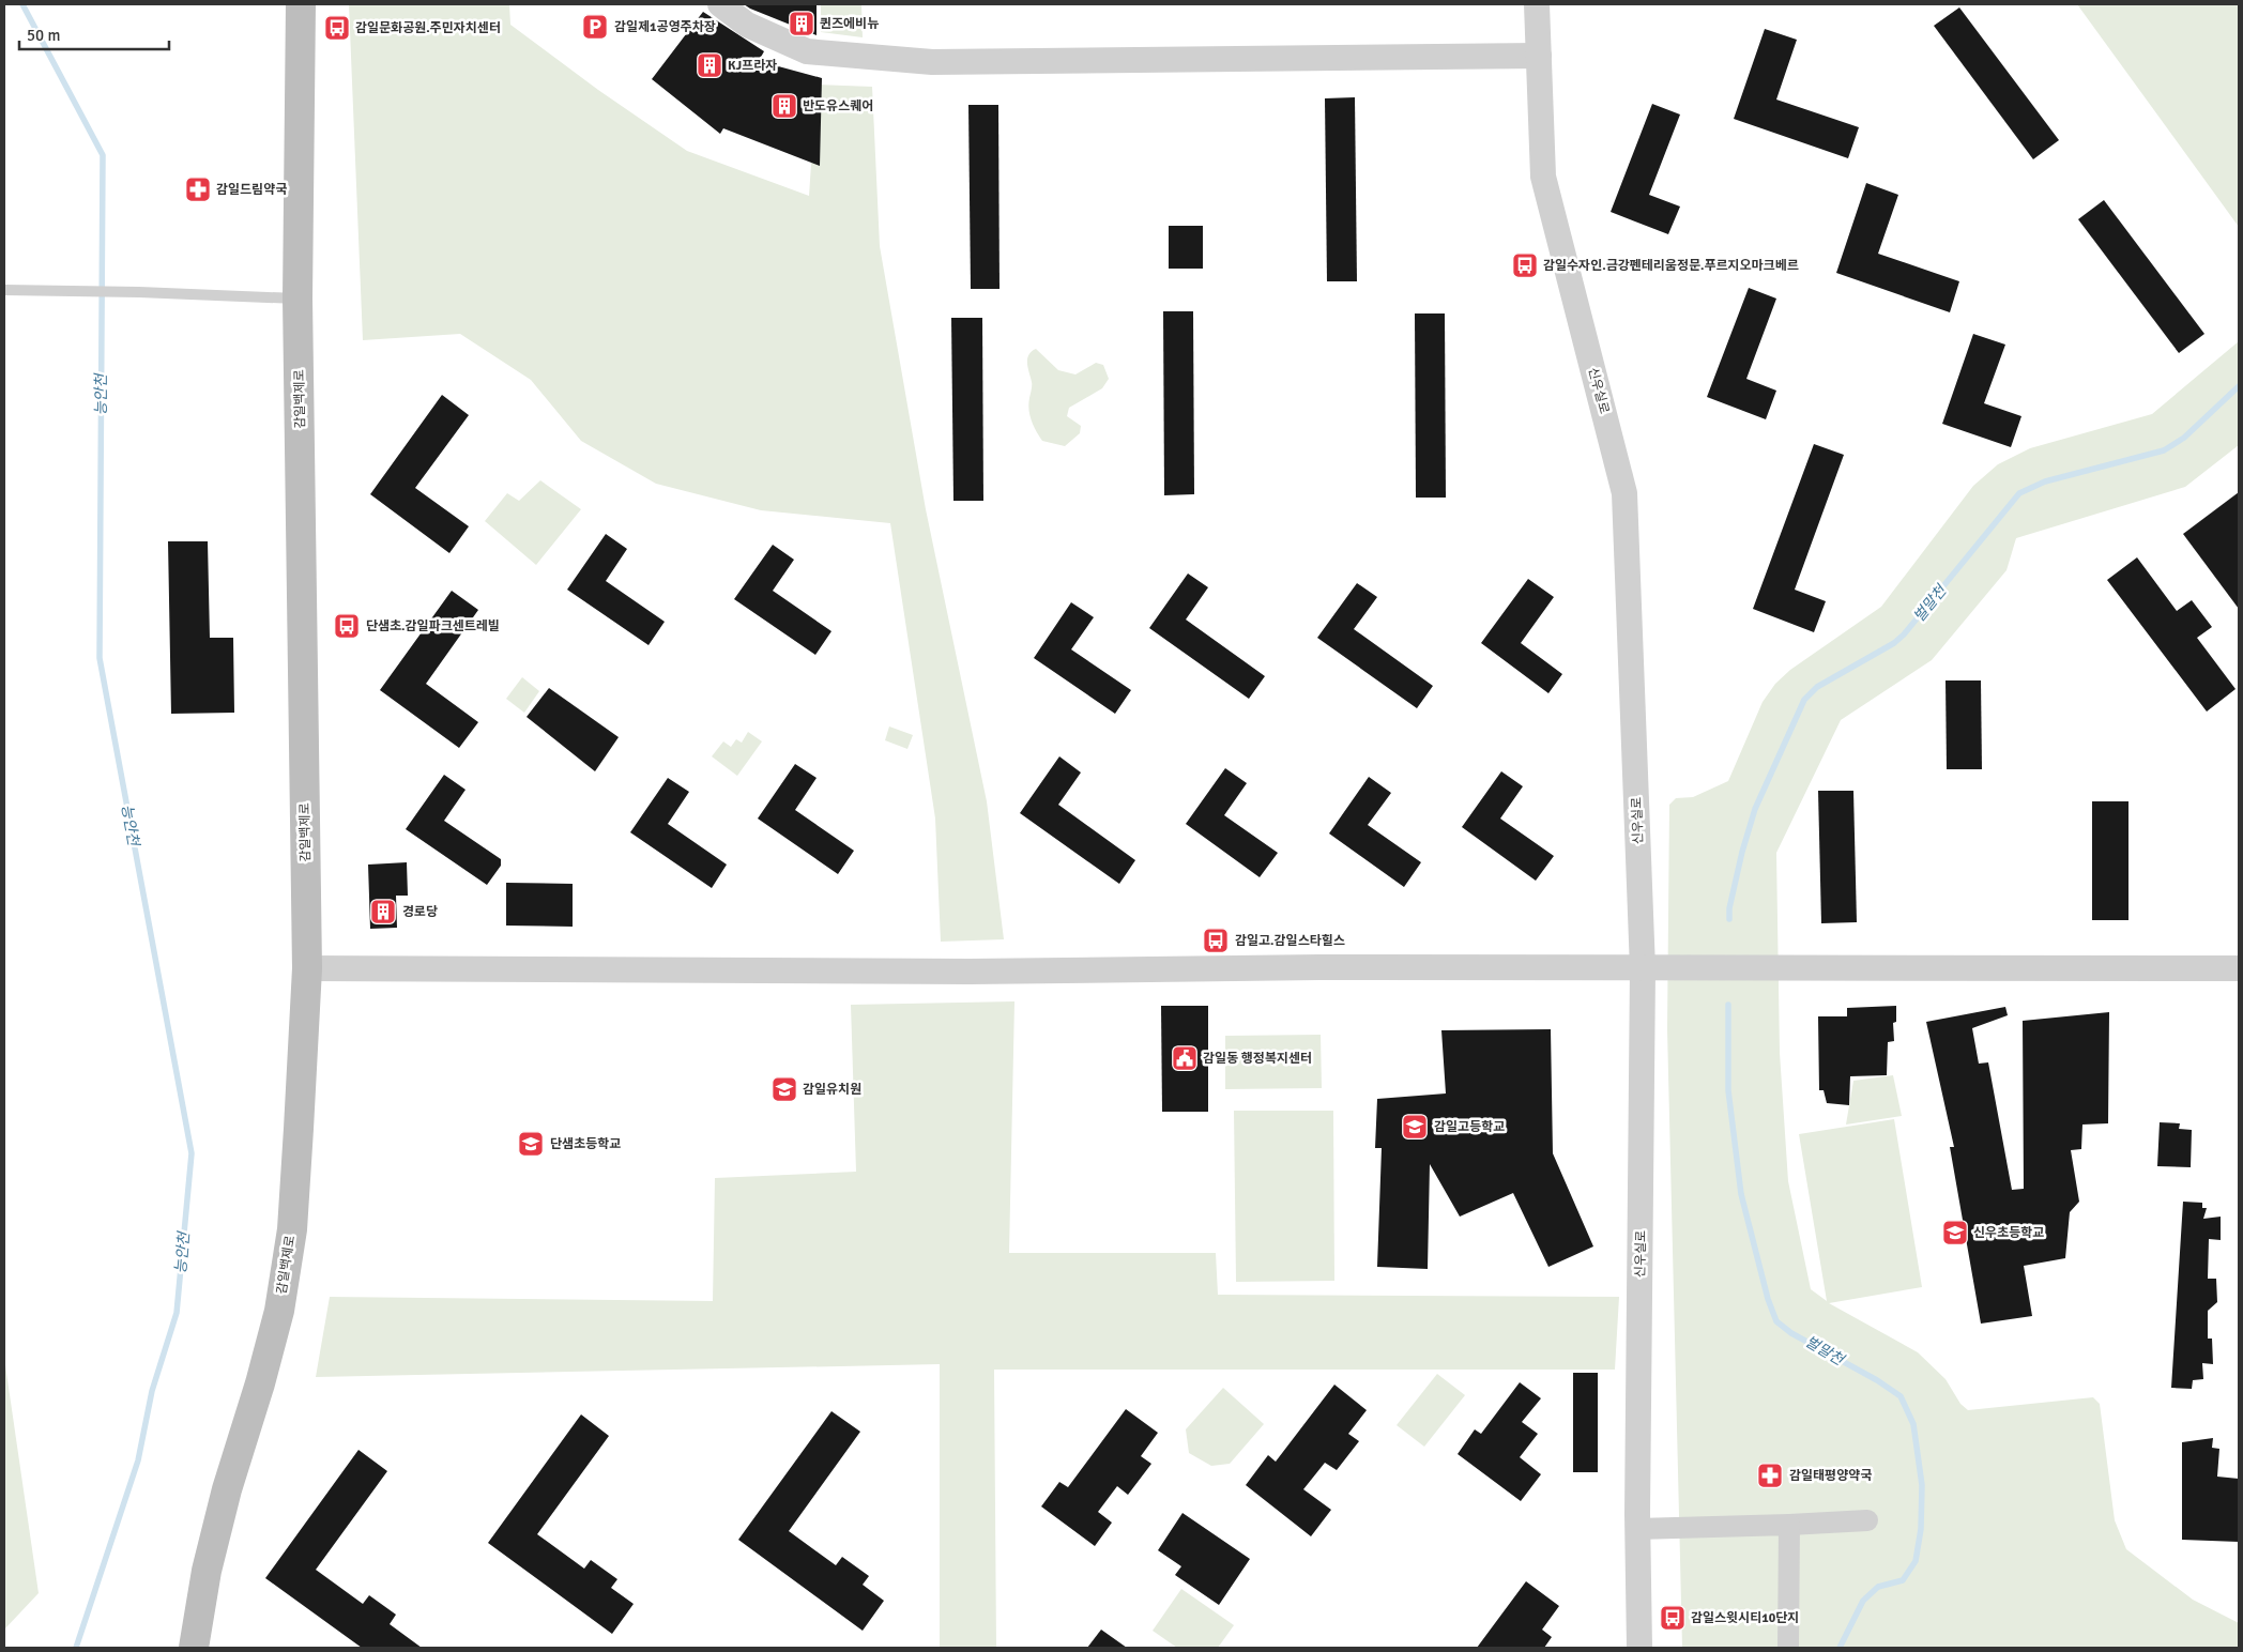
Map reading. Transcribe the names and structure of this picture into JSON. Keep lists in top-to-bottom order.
{
  "streets": {
    "main road": ["감일백제로"],
    "street": ["신우실로"]
  },
  "water": ["능안천", "벌말천"],
  "places": {
    "building": [
      "퀸즈에비뉴",
      "KJ프라자",
      "반도유스퀘어",
      "경로당"
    ],
    "parking": ["감일제1공영주차장"],
    "bus stop": [
      "감일문화공원.주민자치센터",
      "감일수자인.금강펜테리움정문.푸르지오마크베르",
      "단샘초.감일파크센트레빌",
      "감일고.감일스타힐스",
      "감일스윗시티10단지"
    ],
    "pharmacy": ["감일드림약국", "감일태평양약국"],
    "public building": ["감일동 행정복지센터"],
    "school or university": [
      "감일유치원",
      "감일고등학교",
      "단샘초등학교",
      "신우초등학교"
    ]
  },
  "scale_bar": "50 m"
}
